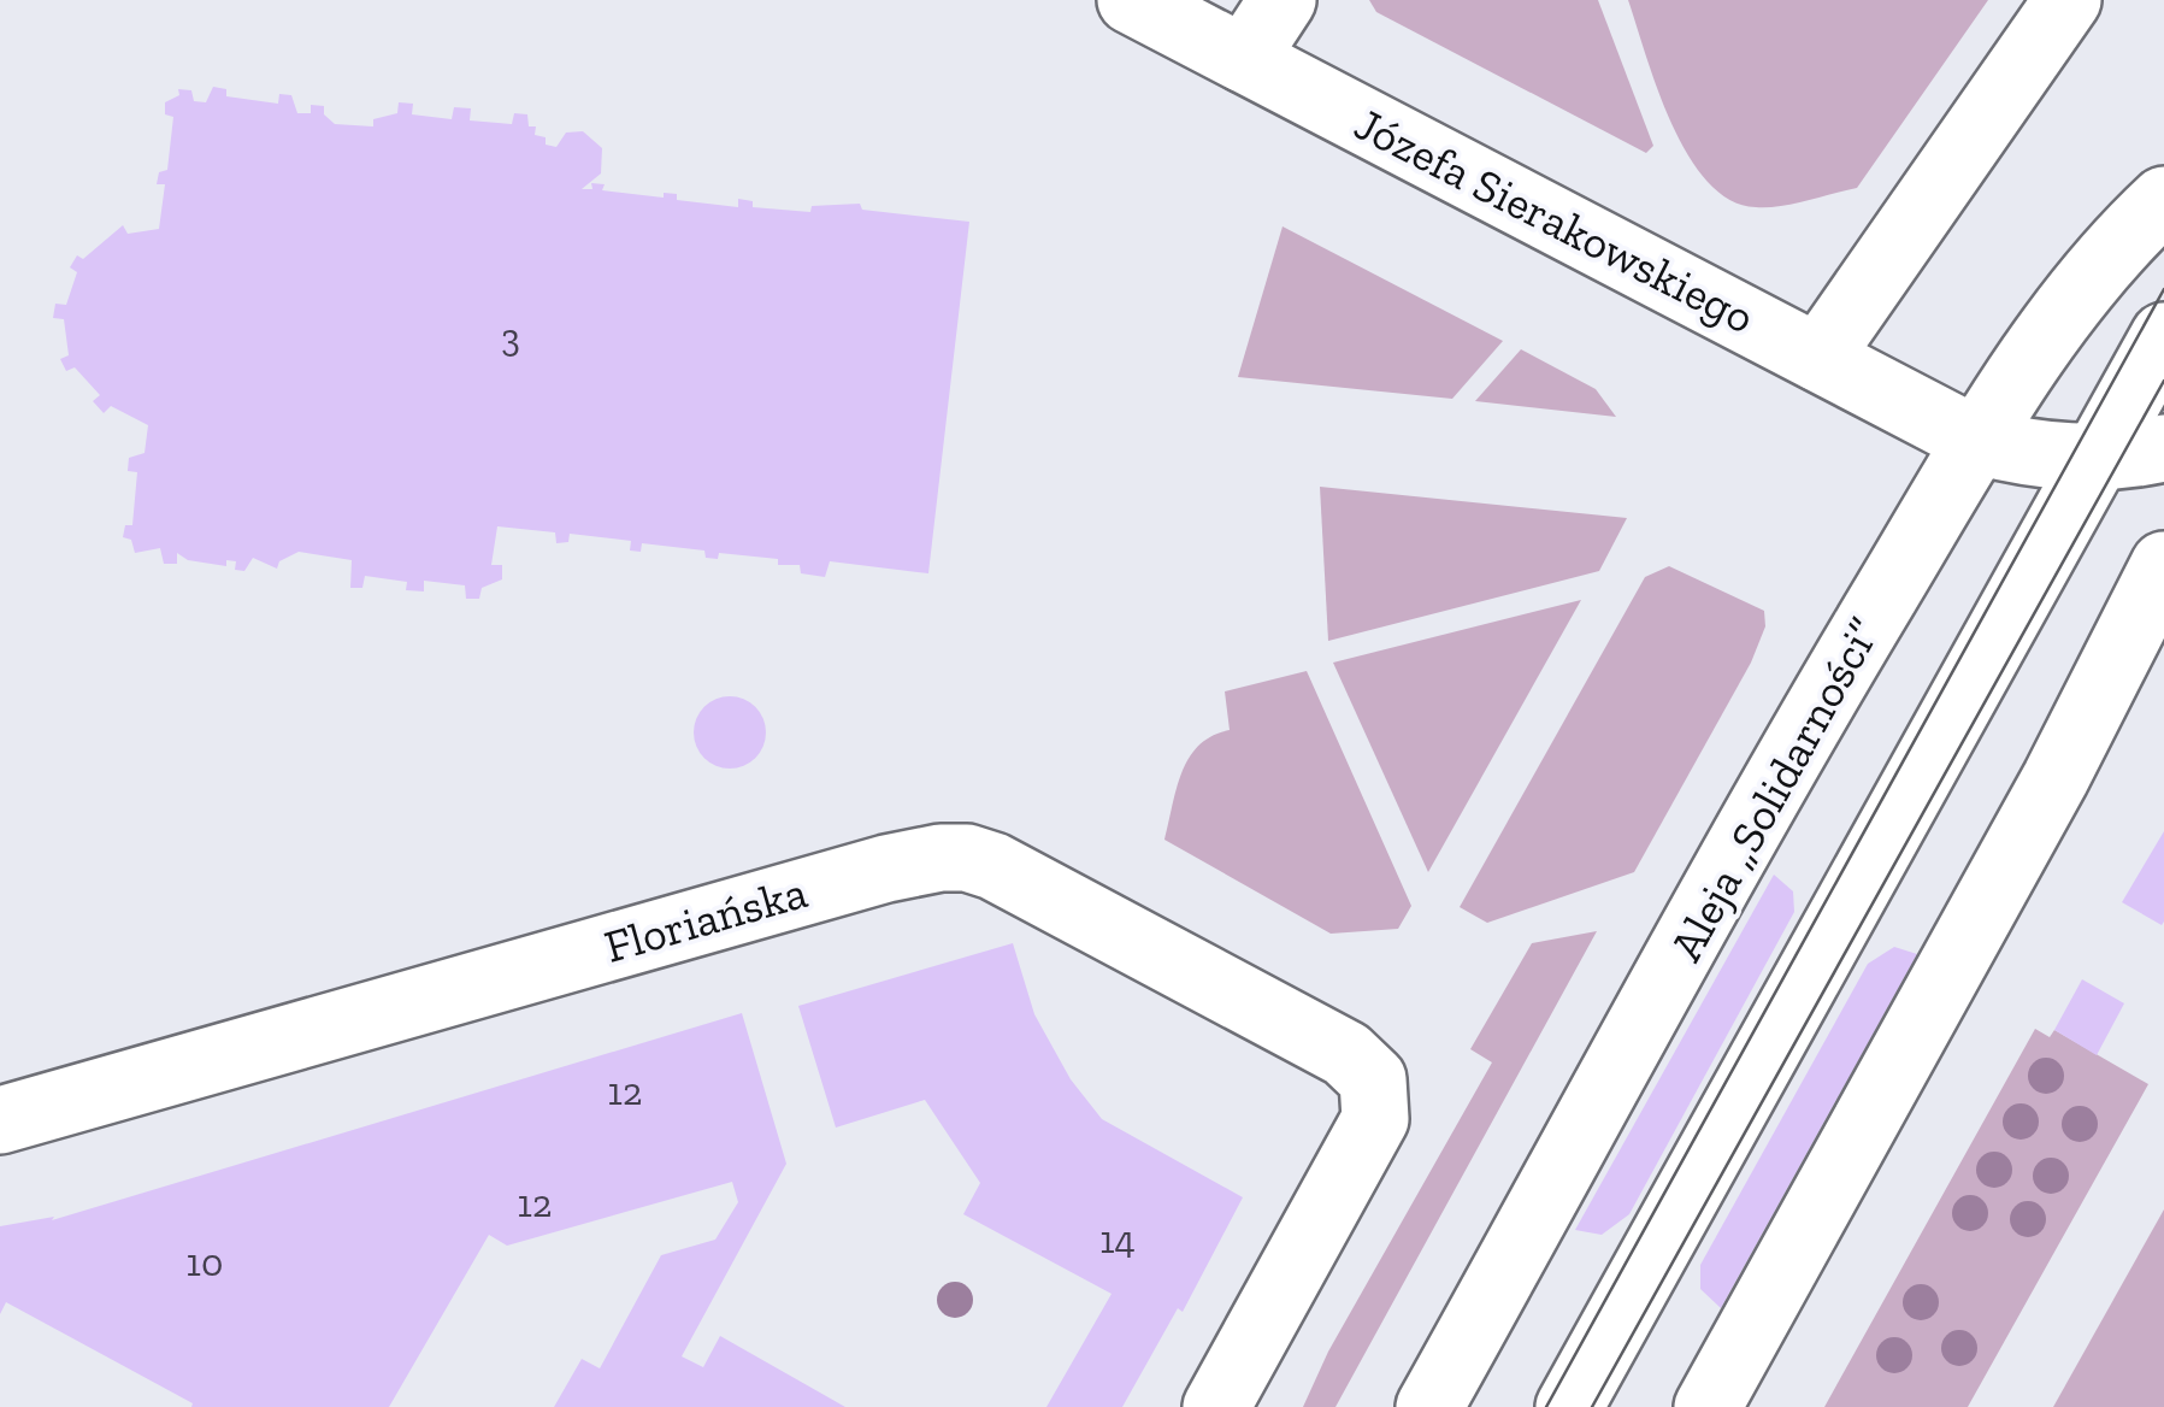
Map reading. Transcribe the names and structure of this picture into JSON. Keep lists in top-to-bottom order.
{
  "streets": {
    "street": ["Józefa Sierakowskiego", "Aleja „Solidarności”", "Floriańska"]
  },
  "crossings": [
    ["Józefa Sierakowskiego", "Aleja „Solidarności”"]
  ],
  "house_numbers": [
    "3",
    "12",
    "12",
    "14",
    "10"
  ]
}
